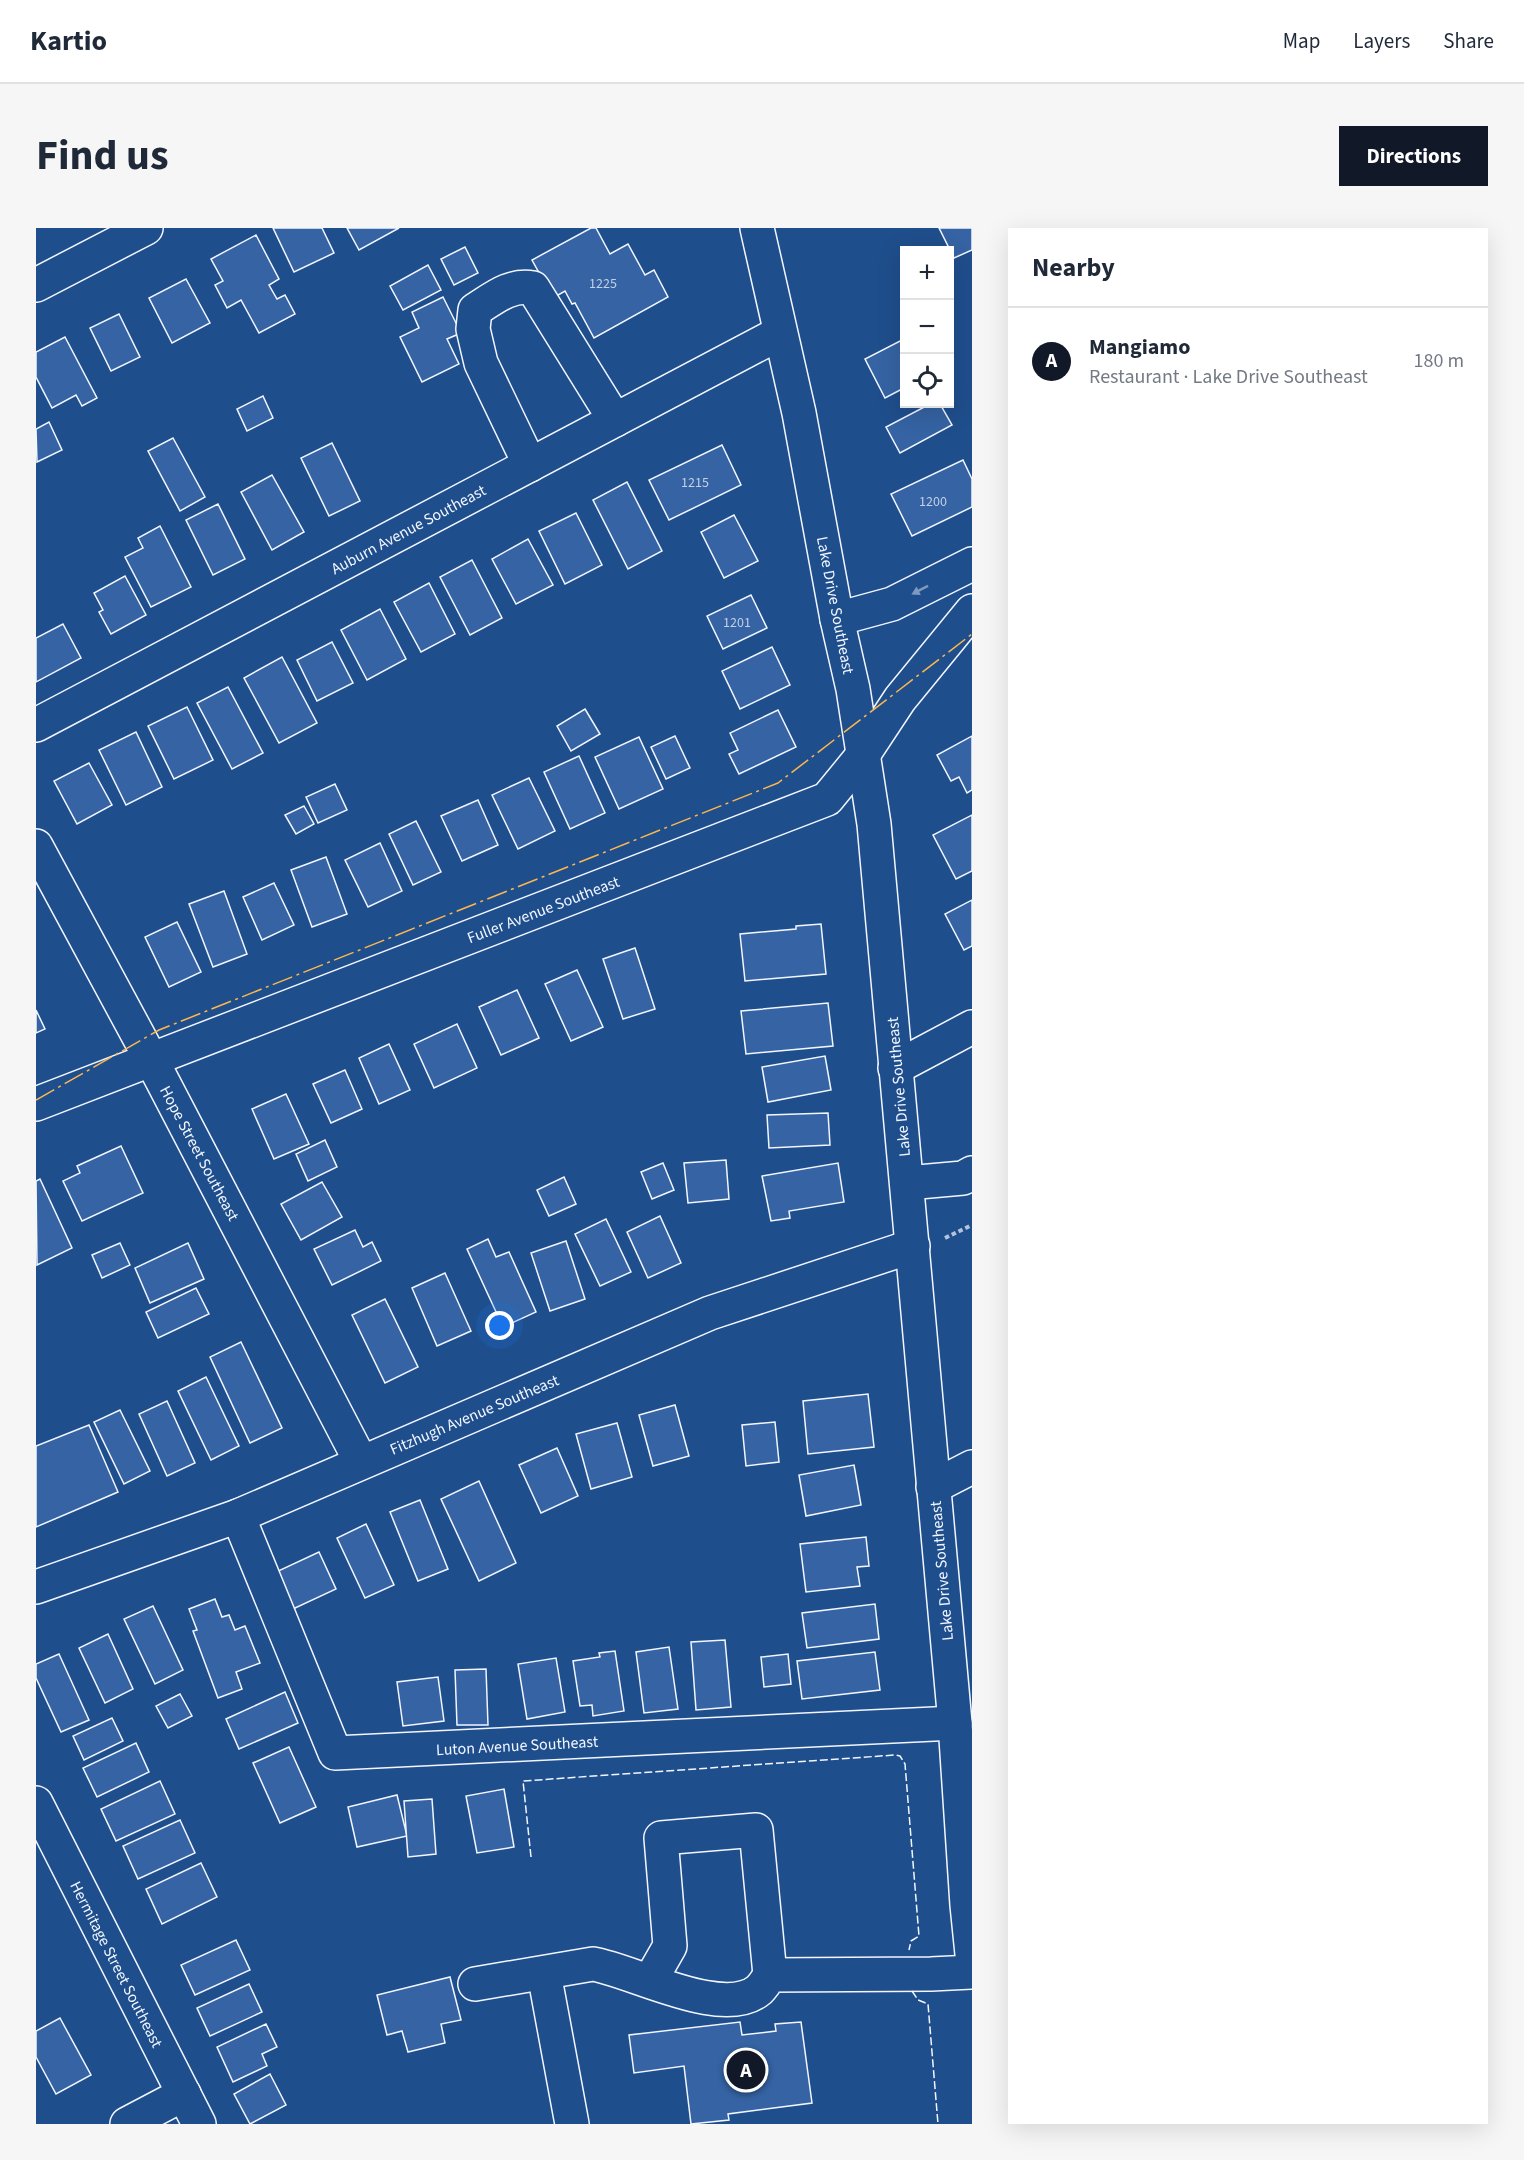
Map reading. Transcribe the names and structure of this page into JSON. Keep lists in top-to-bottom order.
{
  "streets": {
    "street": [
      "Auburn Avenue Southeast",
      "Lake Drive Southeast",
      "Fuller Avenue Southeast",
      "Hope Street Southeast",
      "Fitzhugh Avenue Southeast",
      "Luton Avenue Southeast",
      "Hermitage Street Southeast"
    ]
  },
  "crossings": [
    ["Auburn Avenue Southeast", "Lake Drive Southeast"],
    ["Lake Drive Southeast", "Fuller Avenue Southeast"],
    ["Lake Drive Southeast", "Fitzhugh Avenue Southeast"],
    ["Lake Drive Southeast", "Luton Avenue Southeast"],
    ["Fuller Avenue Southeast", "Hope Street Southeast"],
    ["Hope Street Southeast", "Fitzhugh Avenue Southeast"],
    ["Fitzhugh Avenue Southeast", "Luton Avenue Southeast"]
  ],
  "house_numbers": [
    "1225",
    "1215",
    "1200",
    "1201"
  ],
  "page": {
    "header": "Kartio",
    "nav": ["Map", "Layers", "Share"],
    "title": "Find us",
    "buttons": "Directions",
    "heading": "Nearby",
    "map_buttons": ["+", "−"],
    "list": [
      {
        "mark": "A",
        "name": "Mangiamo",
        "note": "Restaurant · Lake Drive Southeast",
        "value": "180 m"
      }
    ],
    "pins": "A"
  }
}
